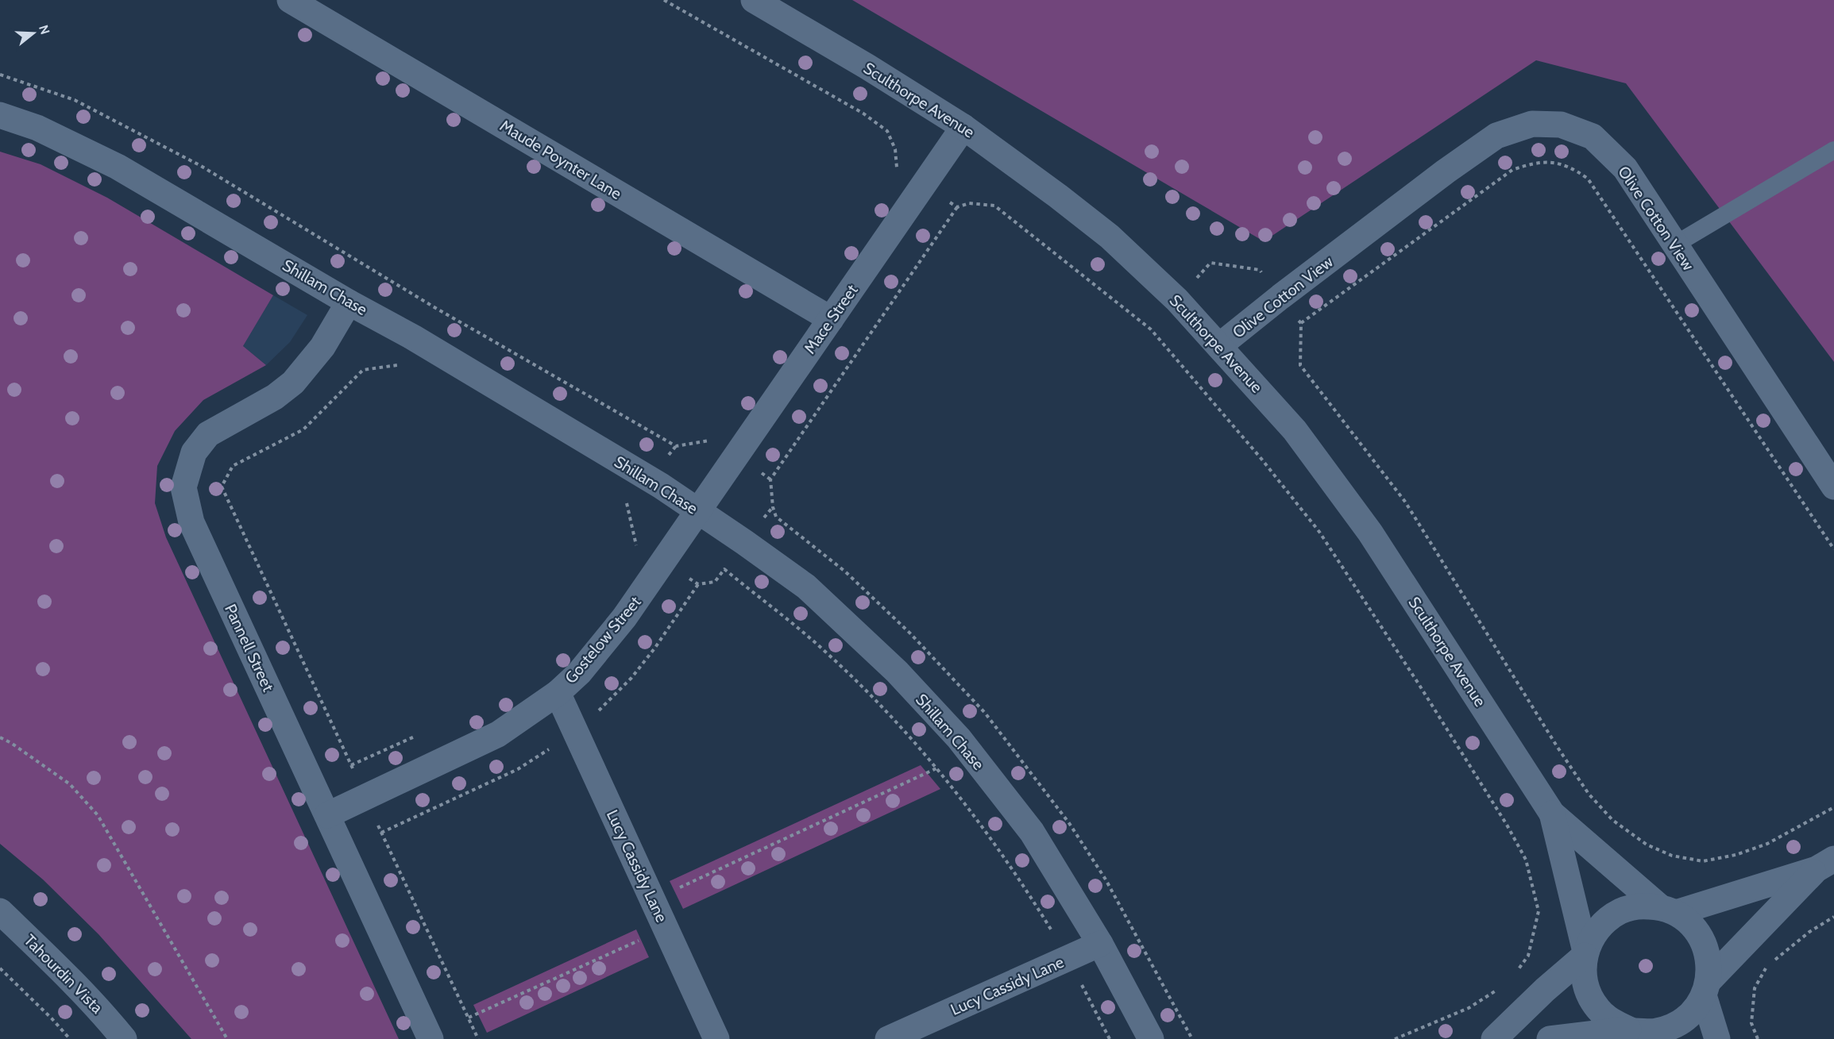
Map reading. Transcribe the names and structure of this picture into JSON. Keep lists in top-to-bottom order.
{
  "streets": {
    "street": [
      "Sculthorpe Avenue",
      "Maude Poynter Lane",
      "Olive Cotton View",
      "Shillam Chase",
      "Mace Street",
      "Gostelow Street",
      "Pannell Street",
      "Lucy Cassidy Lane",
      "Tahourdin Vista"
    ]
  },
  "crossings": [
    ["Sculthorpe Avenue", "Olive Cotton View"],
    ["Sculthorpe Avenue", "Mace Street"],
    ["Maude Poynter Lane", "Mace Street"],
    ["Shillam Chase", "Mace Street"],
    ["Shillam Chase", "Gostelow Street"],
    ["Shillam Chase", "Pannell Street"],
    ["Shillam Chase", "Lucy Cassidy Lane"],
    ["Mace Street", "Gostelow Street"],
    ["Gostelow Street", "Pannell Street"],
    ["Gostelow Street", "Lucy Cassidy Lane"]
  ],
  "north": "right"
}
